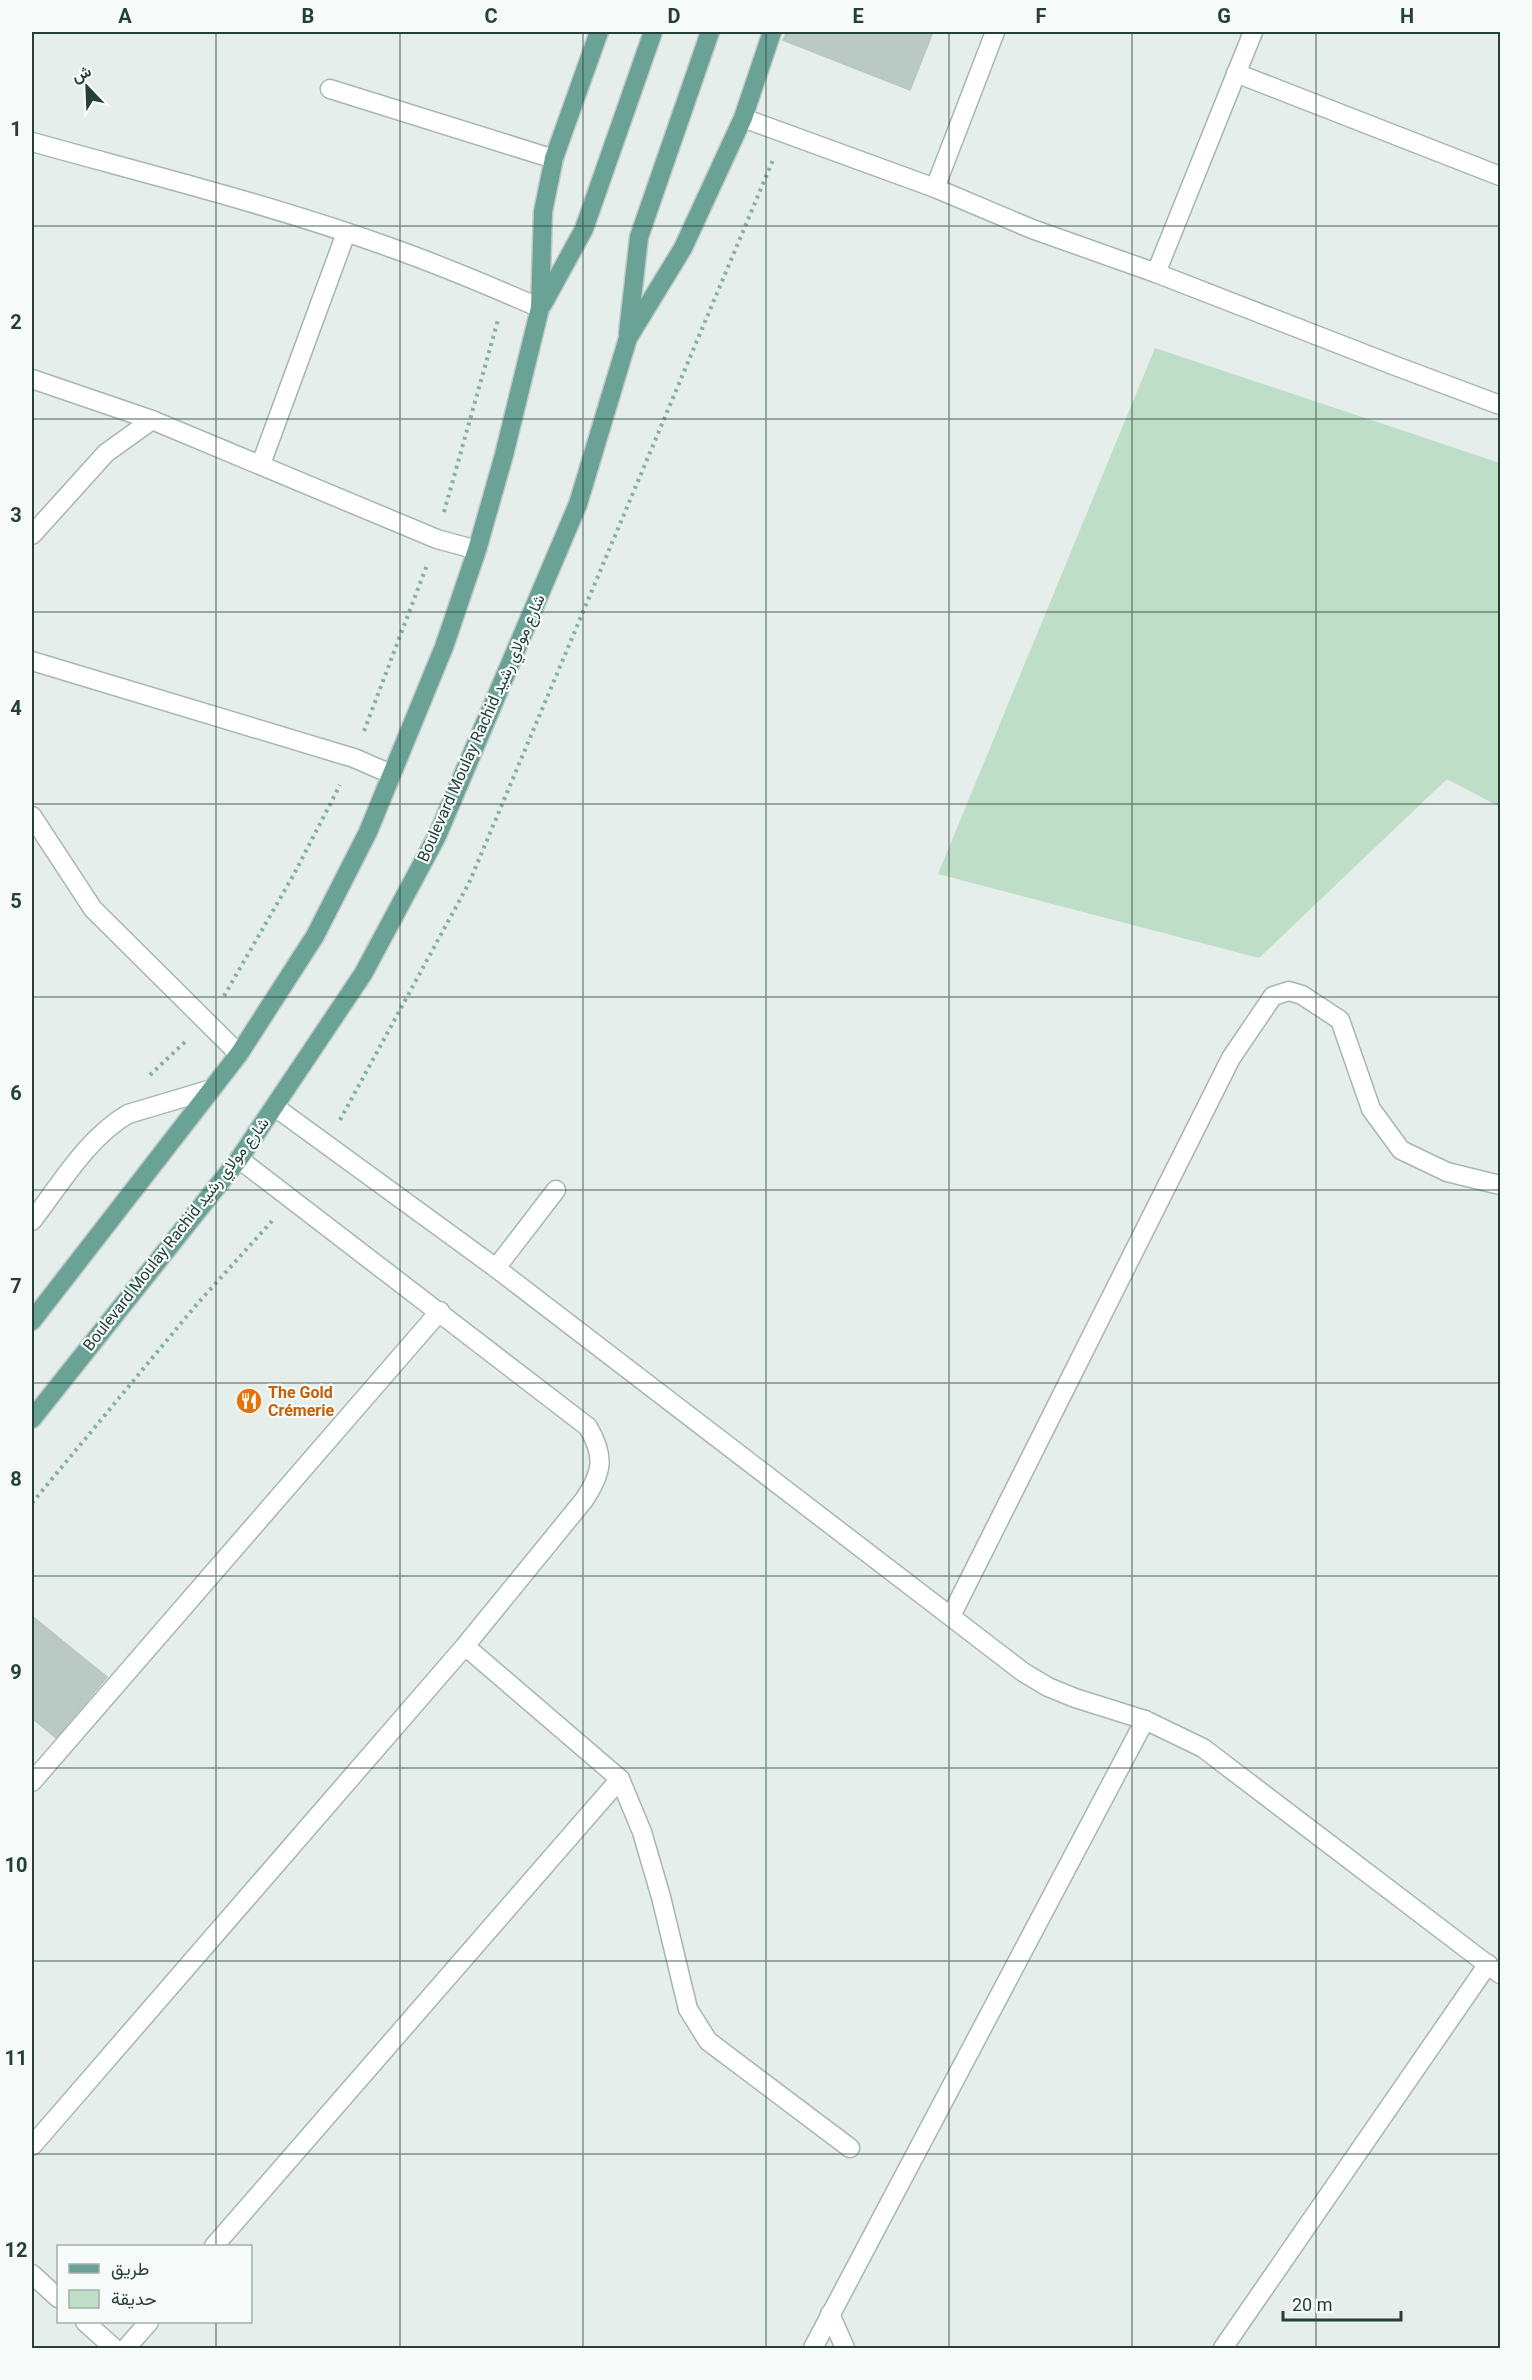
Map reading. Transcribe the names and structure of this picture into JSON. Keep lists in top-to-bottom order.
{
  "streets": {
    "main road": ["Boulevard Moulay Rachid شارع مولاي رشيد"]
  },
  "places": {
    "restaurant": ["The Gold Crémerie"]
  },
  "legend": ["طريق", "حديقة"],
  "scale_bar": "20 m",
  "north": "top left",
  "grid": {
    "columns": [
      "A",
      "B",
      "C",
      "D",
      "E",
      "F",
      "G",
      "H"
    ],
    "rows": [
      "1",
      "2",
      "3",
      "4",
      "5",
      "6",
      "7",
      "8",
      "9",
      "10",
      "11",
      "12"
    ]
  }
}
